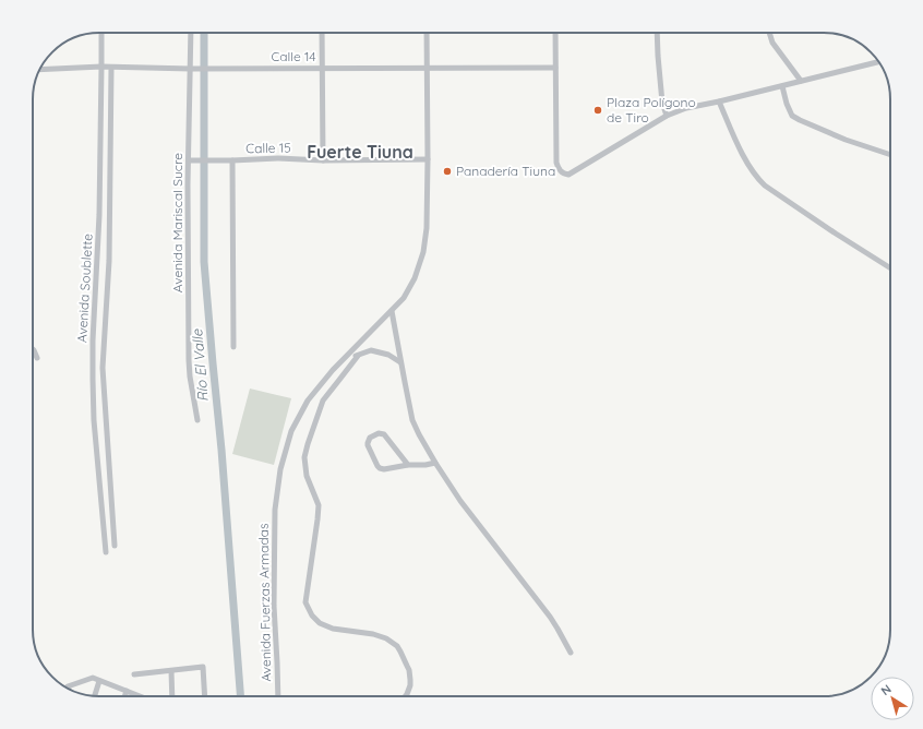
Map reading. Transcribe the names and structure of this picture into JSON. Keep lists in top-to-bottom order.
{
  "streets": {
    "street": [
      "Calle 14",
      "Calle 15",
      "Avenida Mariscal Sucre",
      "Avenida Soublette",
      "Avenida Fuerzas Armadas"
    ]
  },
  "crossings": [
    ["Calle 14", "Avenida Mariscal Sucre"],
    ["Calle 14", "Avenida Soublette"],
    ["Calle 14", "Avenida Fuerzas Armadas"],
    ["Calle 15", "Avenida Mariscal Sucre"],
    ["Calle 15", "Avenida Fuerzas Armadas"]
  ],
  "districts": ["Fuerte Tiuna"],
  "water": ["Río El Valle"],
  "places": ["Plaza Polígono de Tiro", "Panadería Tiuna"],
  "north": "top left"
}
